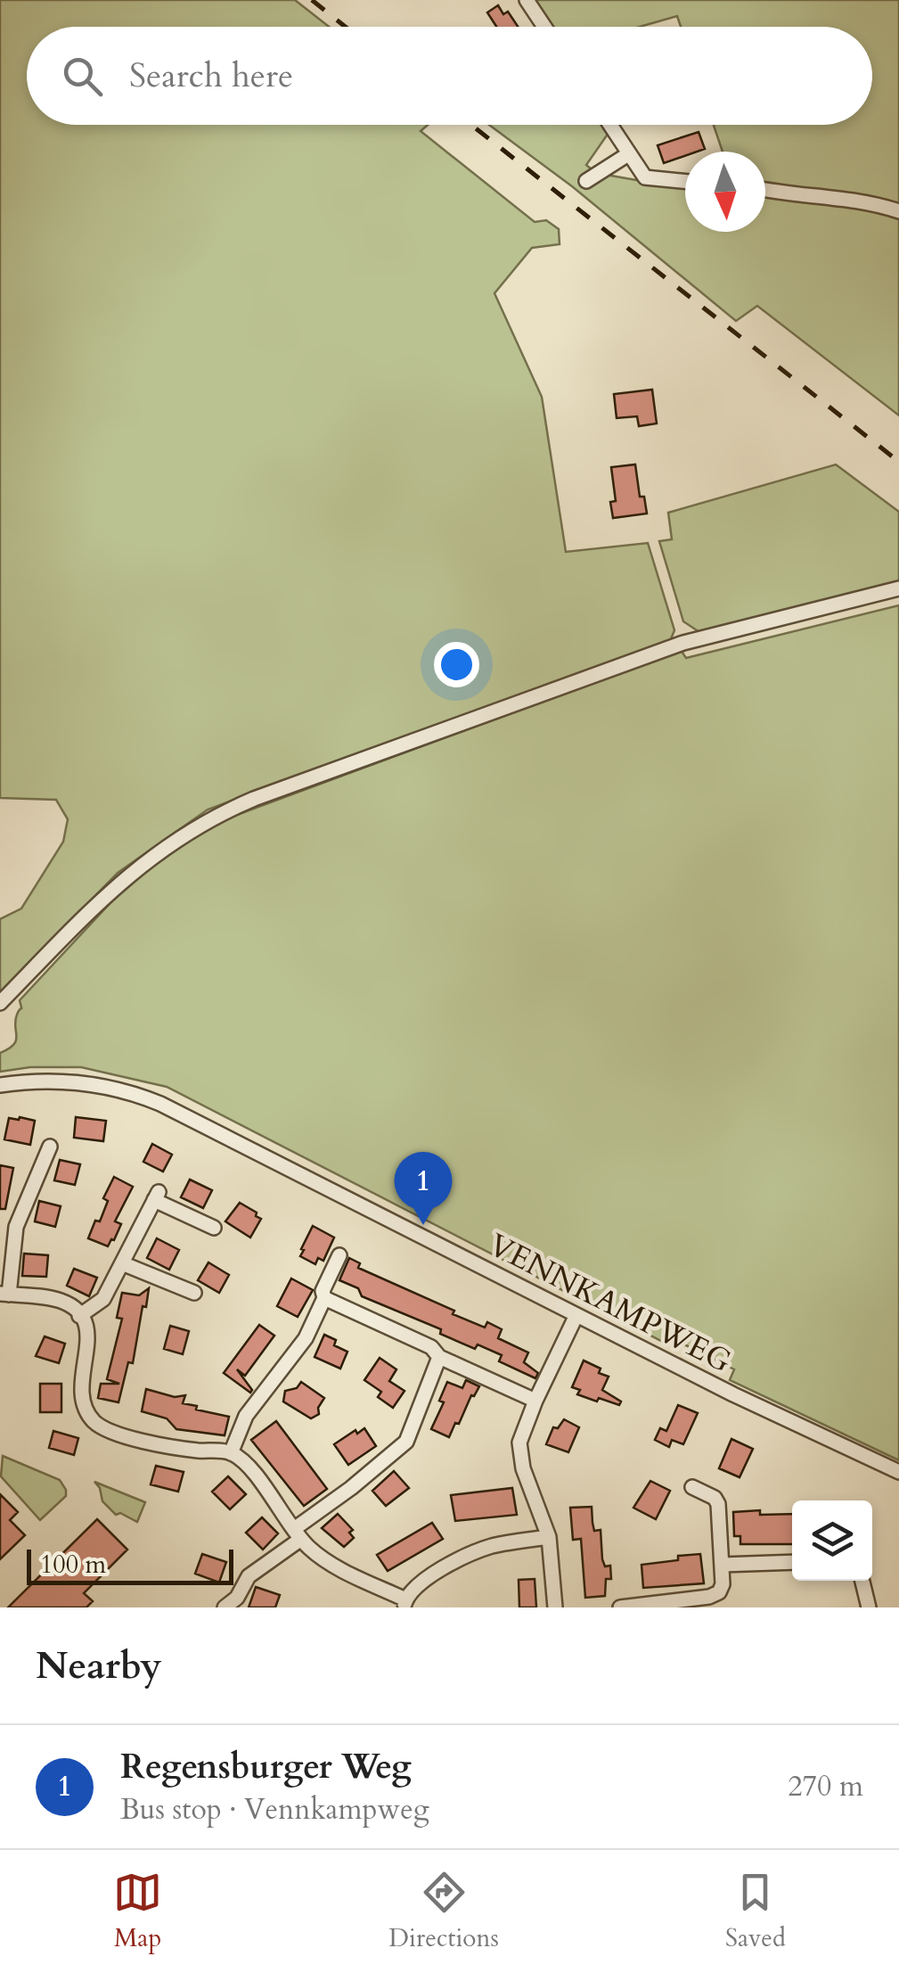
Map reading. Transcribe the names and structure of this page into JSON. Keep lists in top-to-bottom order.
{
  "streets": {
    "street": ["VENNKAMPWEG"]
  },
  "scale_bar": "100 m",
  "north": "bottom",
  "page": {
    "search": "Search here",
    "pins": "1",
    "scale": "100 m",
    "heading": "Nearby",
    "list": [
      {
        "mark": "1",
        "name": "Regensburger Weg",
        "note": "Bus stop · Vennkampweg",
        "value": "270 m"
      }
    ],
    "nav": ["Map", "Directions", "Saved"]
  }
}
